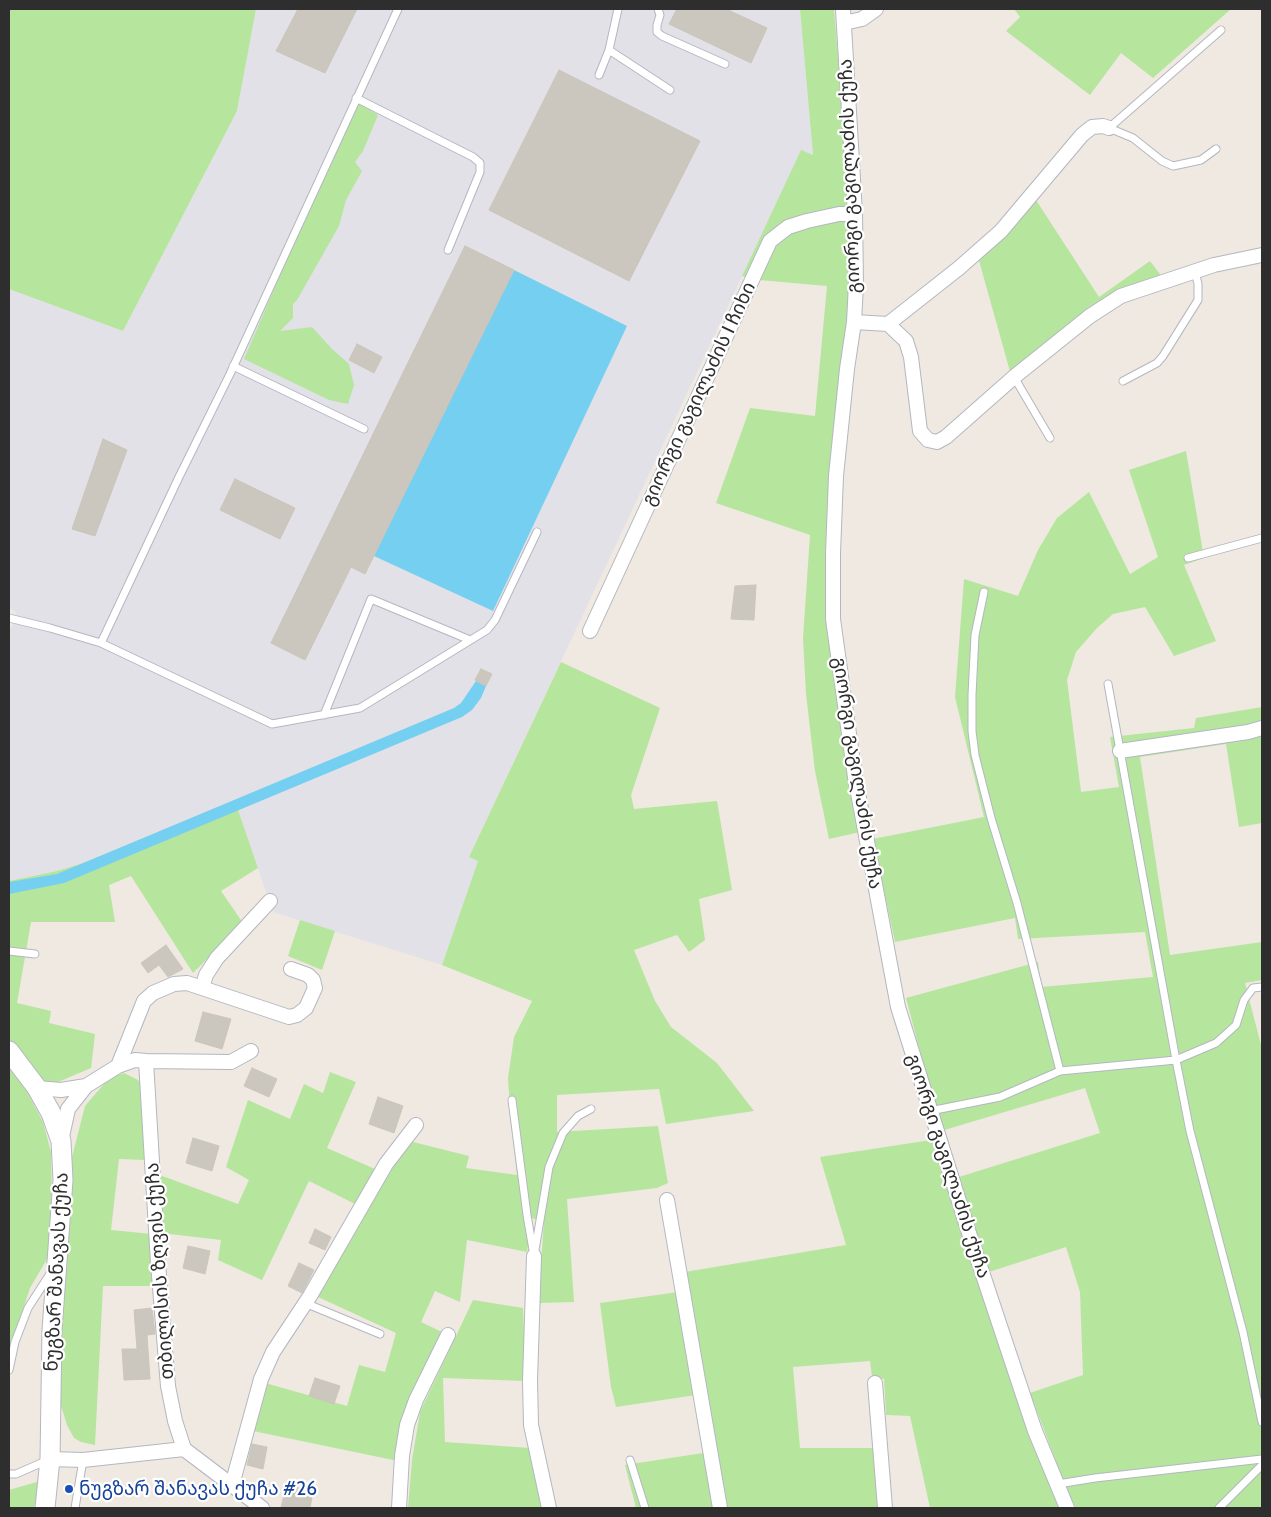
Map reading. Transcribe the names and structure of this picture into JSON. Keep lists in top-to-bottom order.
{
  "streets": {
    "main road": ["ნუგზარ შანავას ქუჩა"],
    "street": ["გიორგი გაგილაძის ქუჩა", "გიორგი გაგილაძის I ჩიხი", "თბილისის ზღვის ქუჩა"]
  },
  "crossings": [
    ["გიორგი გაგილაძის ქუჩა", "გიორგი გაგილაძის I ჩიხი"]
  ],
  "places": ["ნუგზარ შანავას ქუჩა #26"]
}
